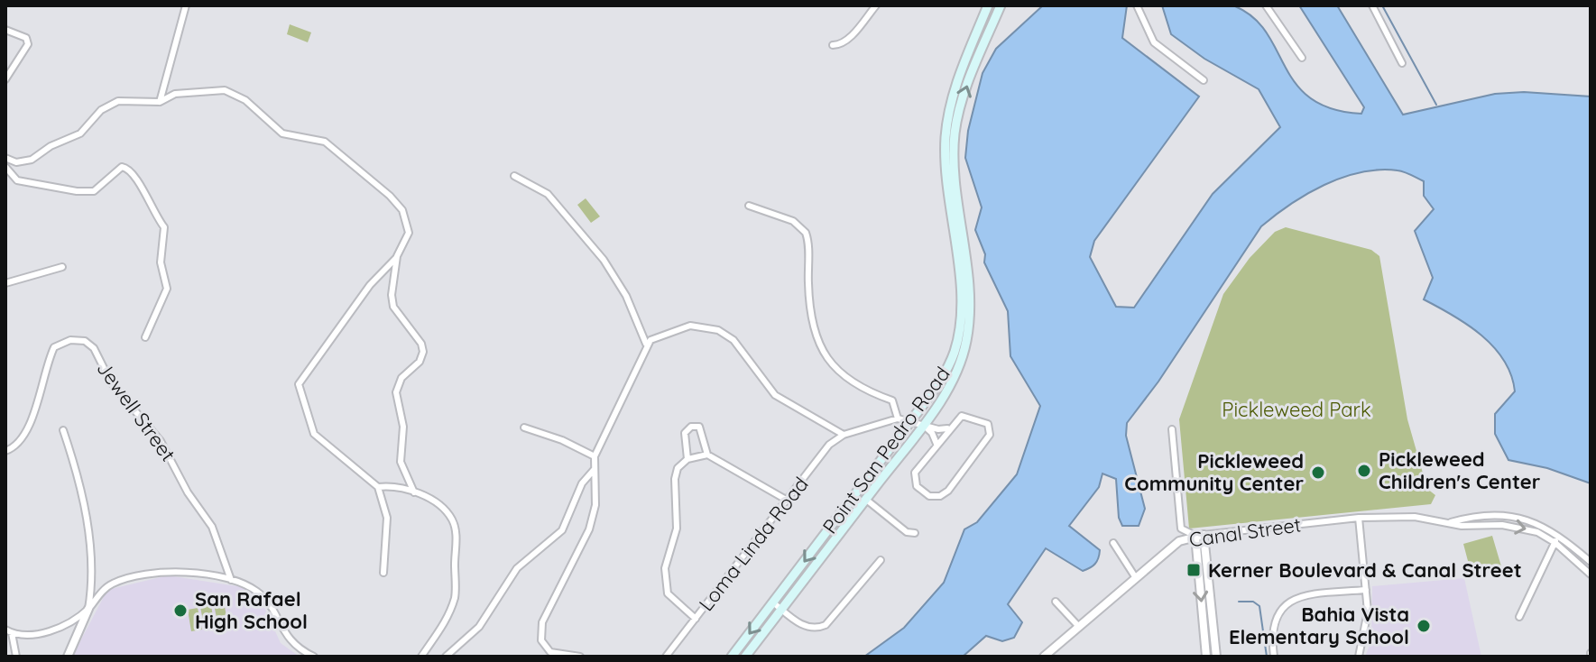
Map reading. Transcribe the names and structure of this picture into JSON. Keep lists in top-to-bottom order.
{
  "streets": {
    "main road": ["Point San Pedro Road"],
    "street": ["Jewell Street", "Canal Street", "Loma Linda Road"]
  },
  "parks": ["Pickleweed Park"],
  "places": {
    "other": [
      "Pickleweed Children's Center",
      "Pickleweed Community Center",
      "San Rafael High School",
      "Bahia Vista Elementary School"
    ],
    "transit": ["Kerner Boulevard & Canal Street"]
  }
}
